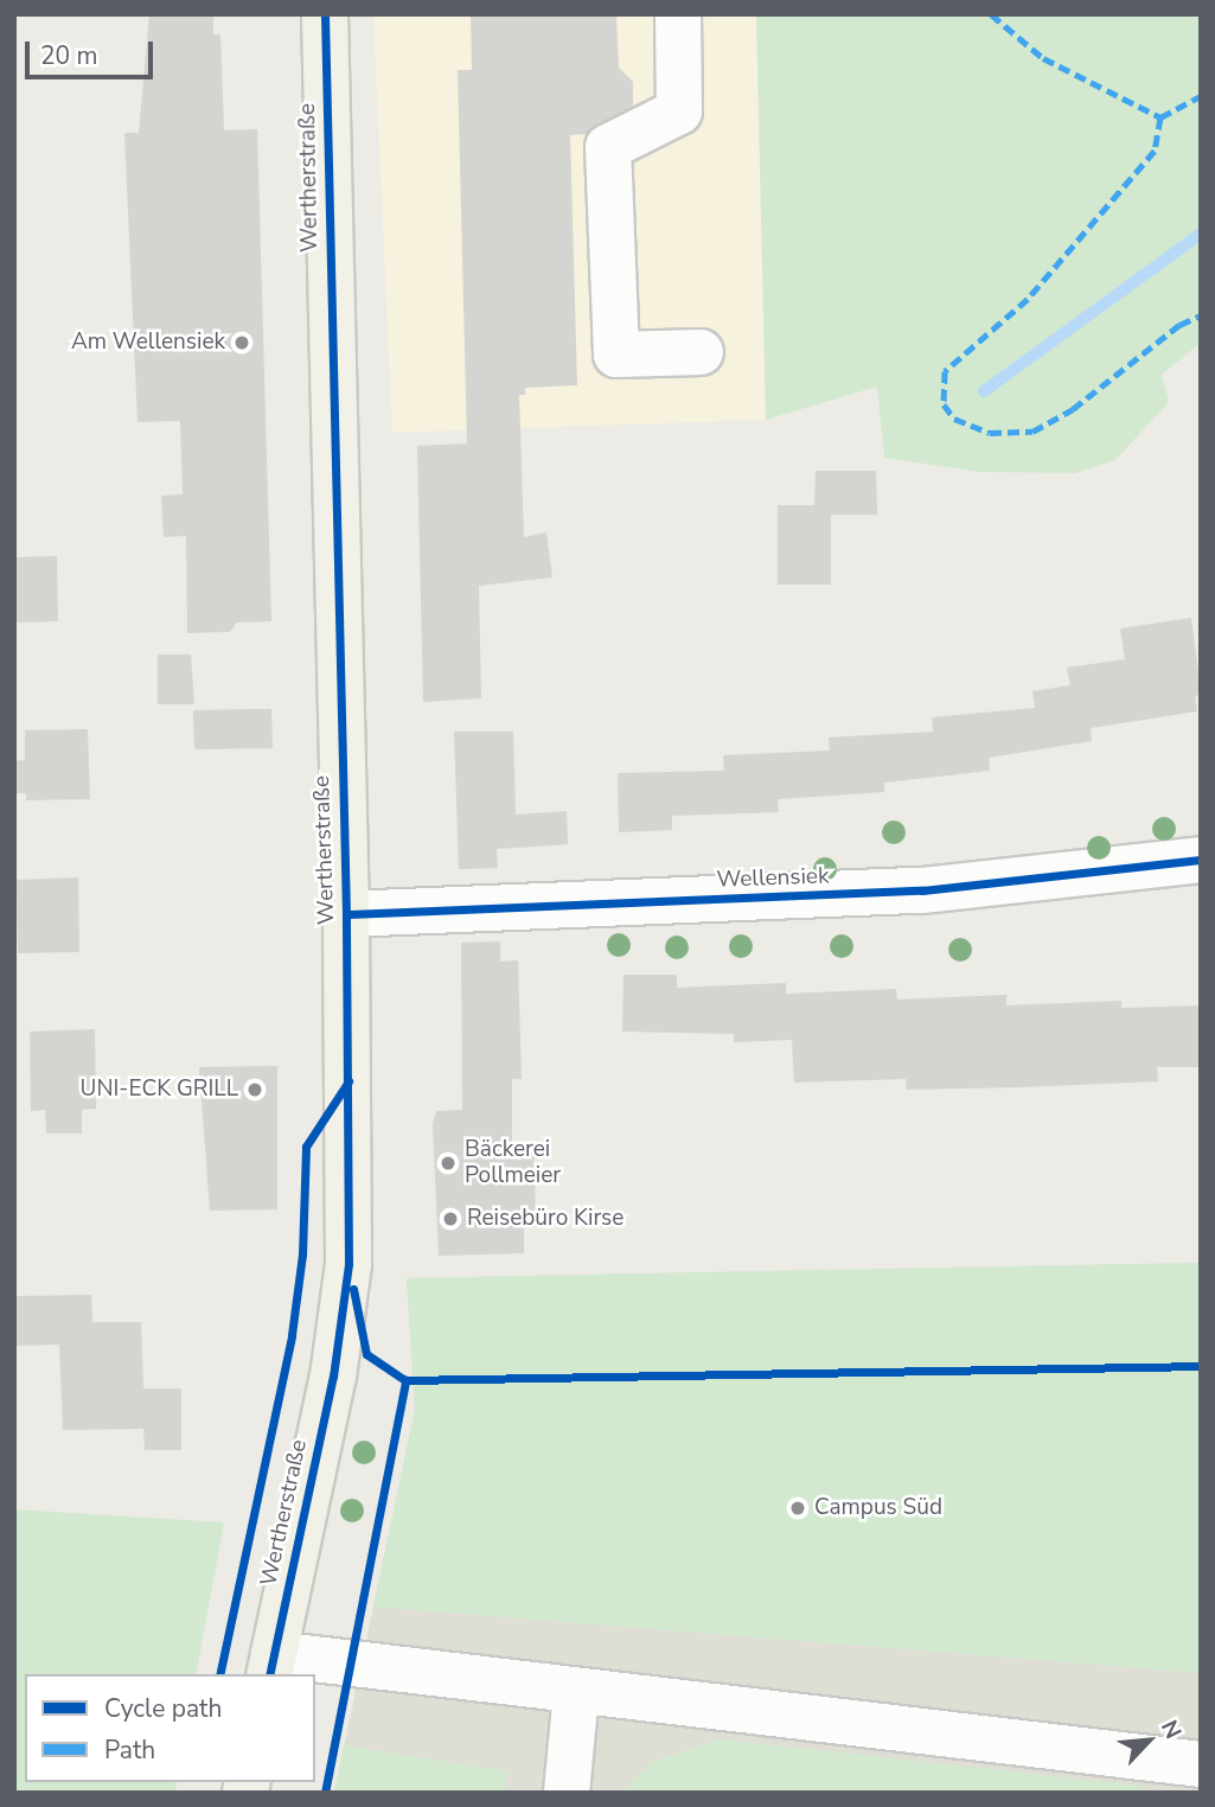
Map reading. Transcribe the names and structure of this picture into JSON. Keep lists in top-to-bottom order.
{
  "streets": {
    "main road": ["Wertherstraße"],
    "street": ["Wellensiek"]
  },
  "crossings": [
    ["Wertherstraße", "Wellensiek"]
  ],
  "places": [
    "Am Wellensiek",
    "UNI-ECK GRILL",
    "Bäckerei Pollmeier",
    "Reisebüro Kirse",
    "Campus Süd"
  ],
  "legend": ["Cycle path", "Path"],
  "scale_bar": "20 m",
  "north": "top right"
}
